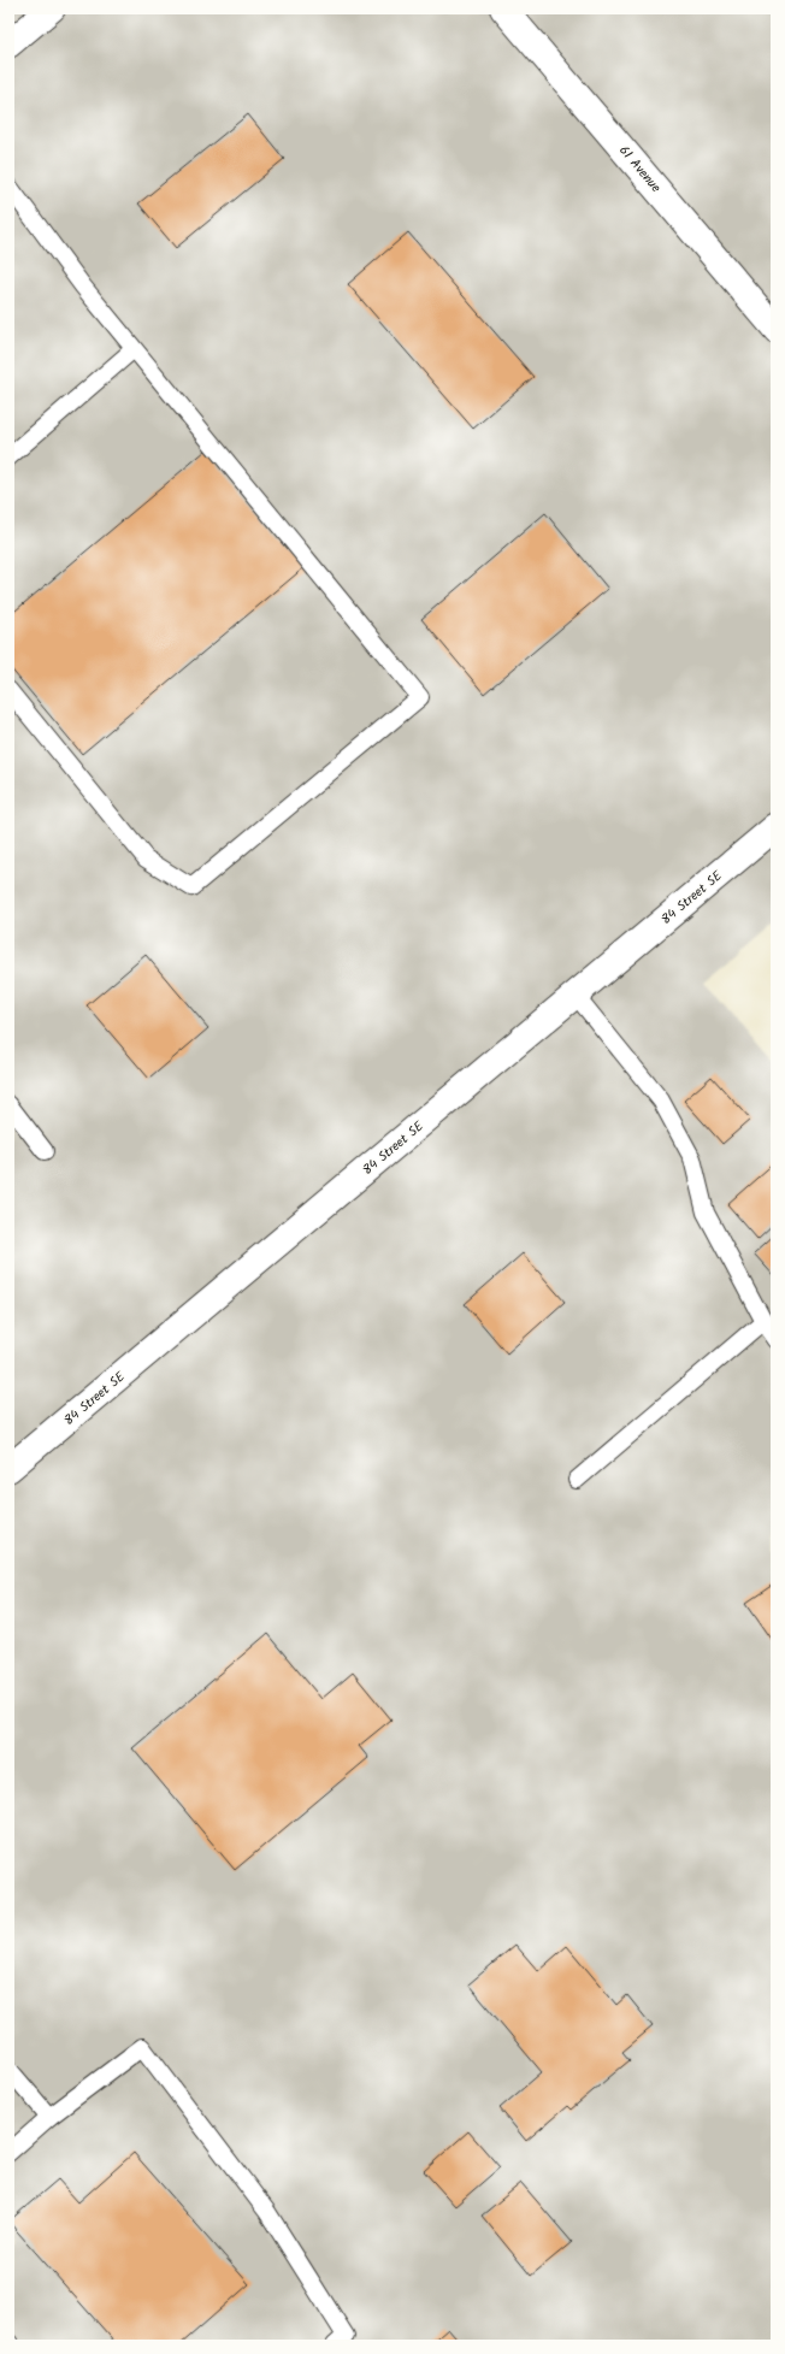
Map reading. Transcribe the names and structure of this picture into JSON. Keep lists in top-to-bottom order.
{
  "streets": {
    "street": ["61 Avenue", "84 Street SE"]
  }
}
